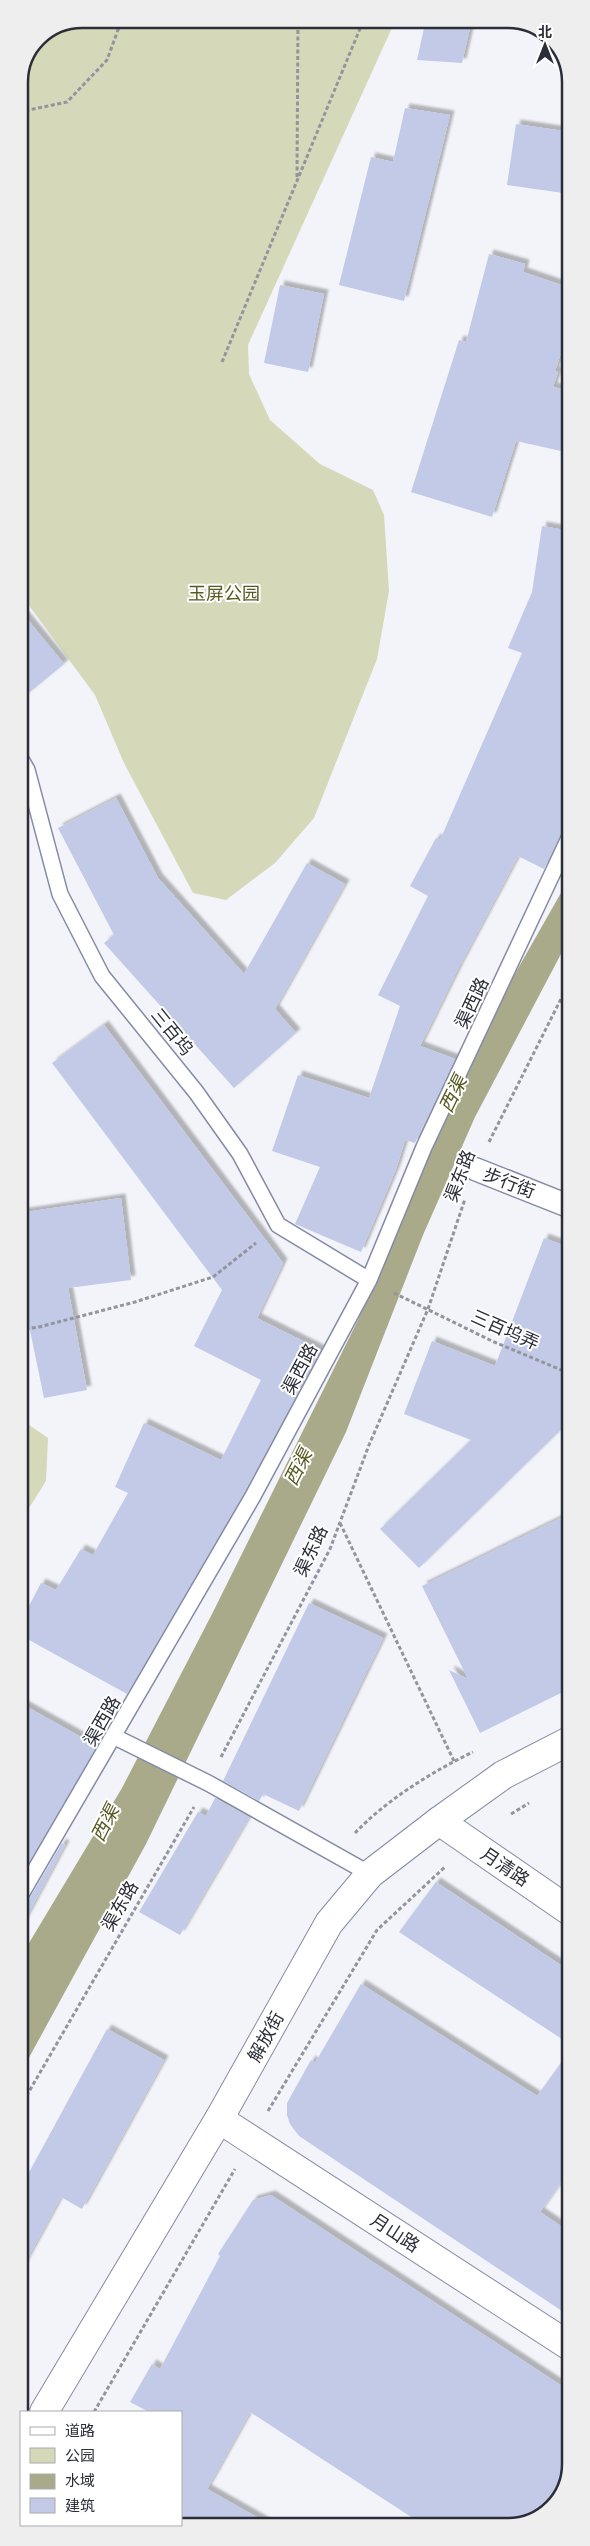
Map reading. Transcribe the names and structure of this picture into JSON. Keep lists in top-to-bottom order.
{
  "streets": {
    "street": [
      "步行街",
      "月清路",
      "解放街",
      "月山路"
    ],
    "lane": ["渠西路", "三百坞"],
    "path": ["渠东路", "三百坞弄"]
  },
  "crossings": [
    ["渠西路", "三百坞弄"],
    ["渠东路", "步行街"],
    ["渠东路", "三百坞弄"],
    ["月清路", "解放街"],
    ["解放街", "月山路"]
  ],
  "water": ["西渠"],
  "parks": ["玉屏公园"],
  "legend": [
    "道路",
    "公园",
    "水域",
    "建筑"
  ],
  "north": "top"
}
